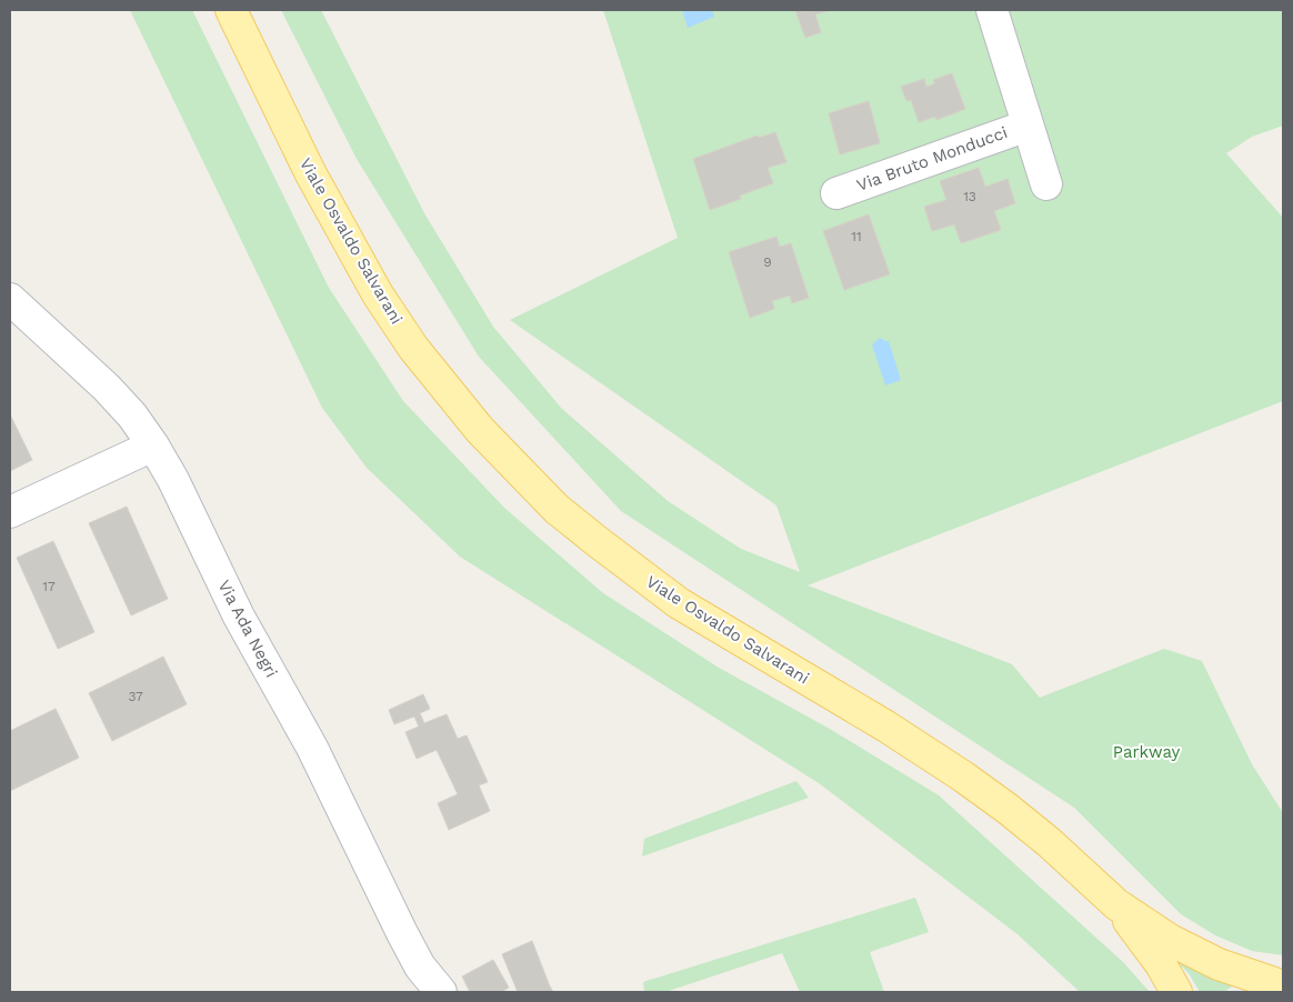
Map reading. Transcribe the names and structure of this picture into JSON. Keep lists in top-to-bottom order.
{
  "streets": {
    "main road": ["Viale Osvaldo Salvarani"],
    "street": ["Via Bruto Monducci", "Via Ada Negri"]
  },
  "parks": ["Parkway"],
  "house_numbers": [
    "13",
    "11",
    "9",
    "17",
    "37"
  ]
}
